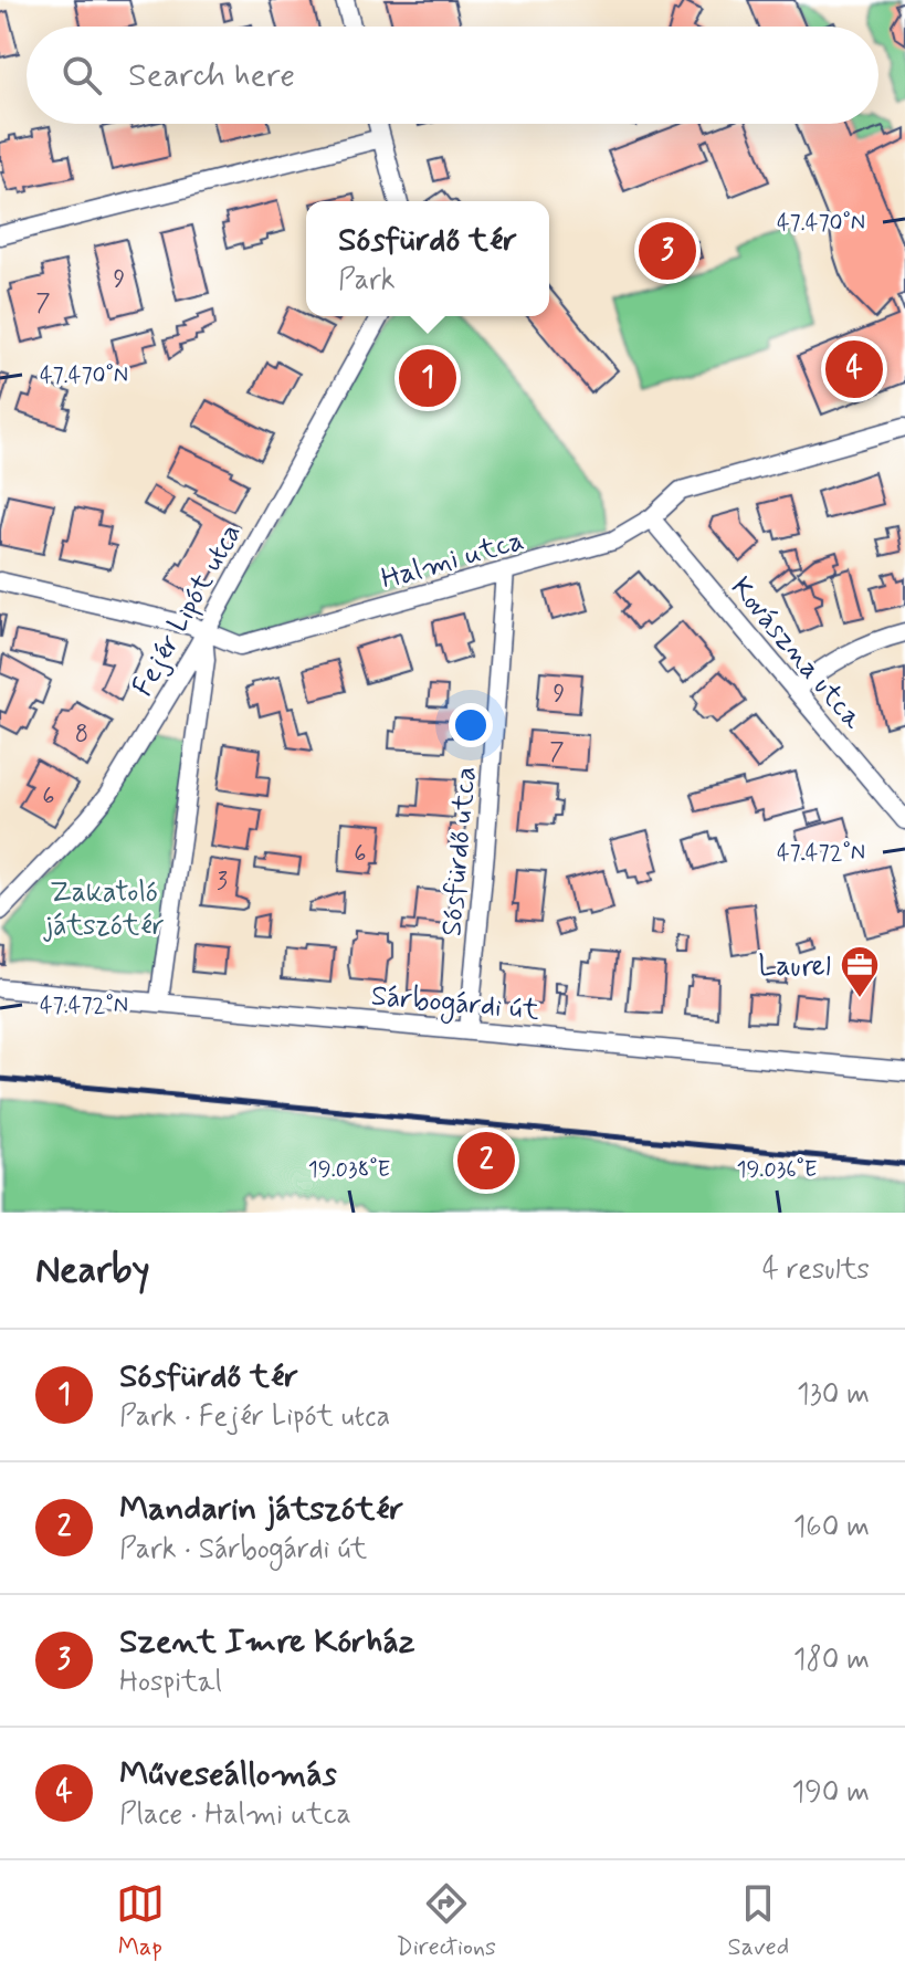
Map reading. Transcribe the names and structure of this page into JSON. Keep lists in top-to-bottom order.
{
  "streets": {
    "street": [
      "Halmi utca",
      "Fejér Lipót utca",
      "Kovászna utca",
      "Sósfürdő utca",
      "Sárbogárdi út"
    ]
  },
  "crossings": [
    ["Halmi utca", "Fejér Lipót utca"],
    ["Halmi utca", "Kovászna utca"],
    ["Halmi utca", "Sósfürdő utca"],
    ["Sósfürdő utca", "Sárbogárdi út"]
  ],
  "parks": ["Zakatoló játszótér"],
  "places": {
    "office": ["Laurel"]
  },
  "house_numbers": [
    "9",
    "7",
    "9",
    "8",
    "7",
    "6",
    "6",
    "3"
  ],
  "page": {
    "search": "Search here",
    "popup": ["Sósfürdő tér", "Park"],
    "pins": [
      "3",
      "4",
      "1",
      "2"
    ],
    "heading": ["Nearby", "4 results"],
    "list": [
      {
        "mark": "1",
        "name": "Sósfürdő tér",
        "note": "Park · Fejér Lipót utca",
        "value": "130 m"
      },
      {
        "mark": "2",
        "name": "Mandarin játszótér",
        "note": "Park · Sárbogárdi út",
        "value": "160 m"
      },
      {
        "mark": "3",
        "name": "Szent Imre Kórház",
        "note": "Hospital",
        "value": "180 m"
      },
      {
        "mark": "4",
        "name": "Műveseállomás",
        "note": "Place · Halmi utca",
        "value": "190 m"
      }
    ],
    "nav": ["Map", "Directions", "Saved"]
  },
  "coordinates": [
    "47.470°N",
    "47.472°N",
    "19.038°E",
    "19.036°E"
  ]
}
